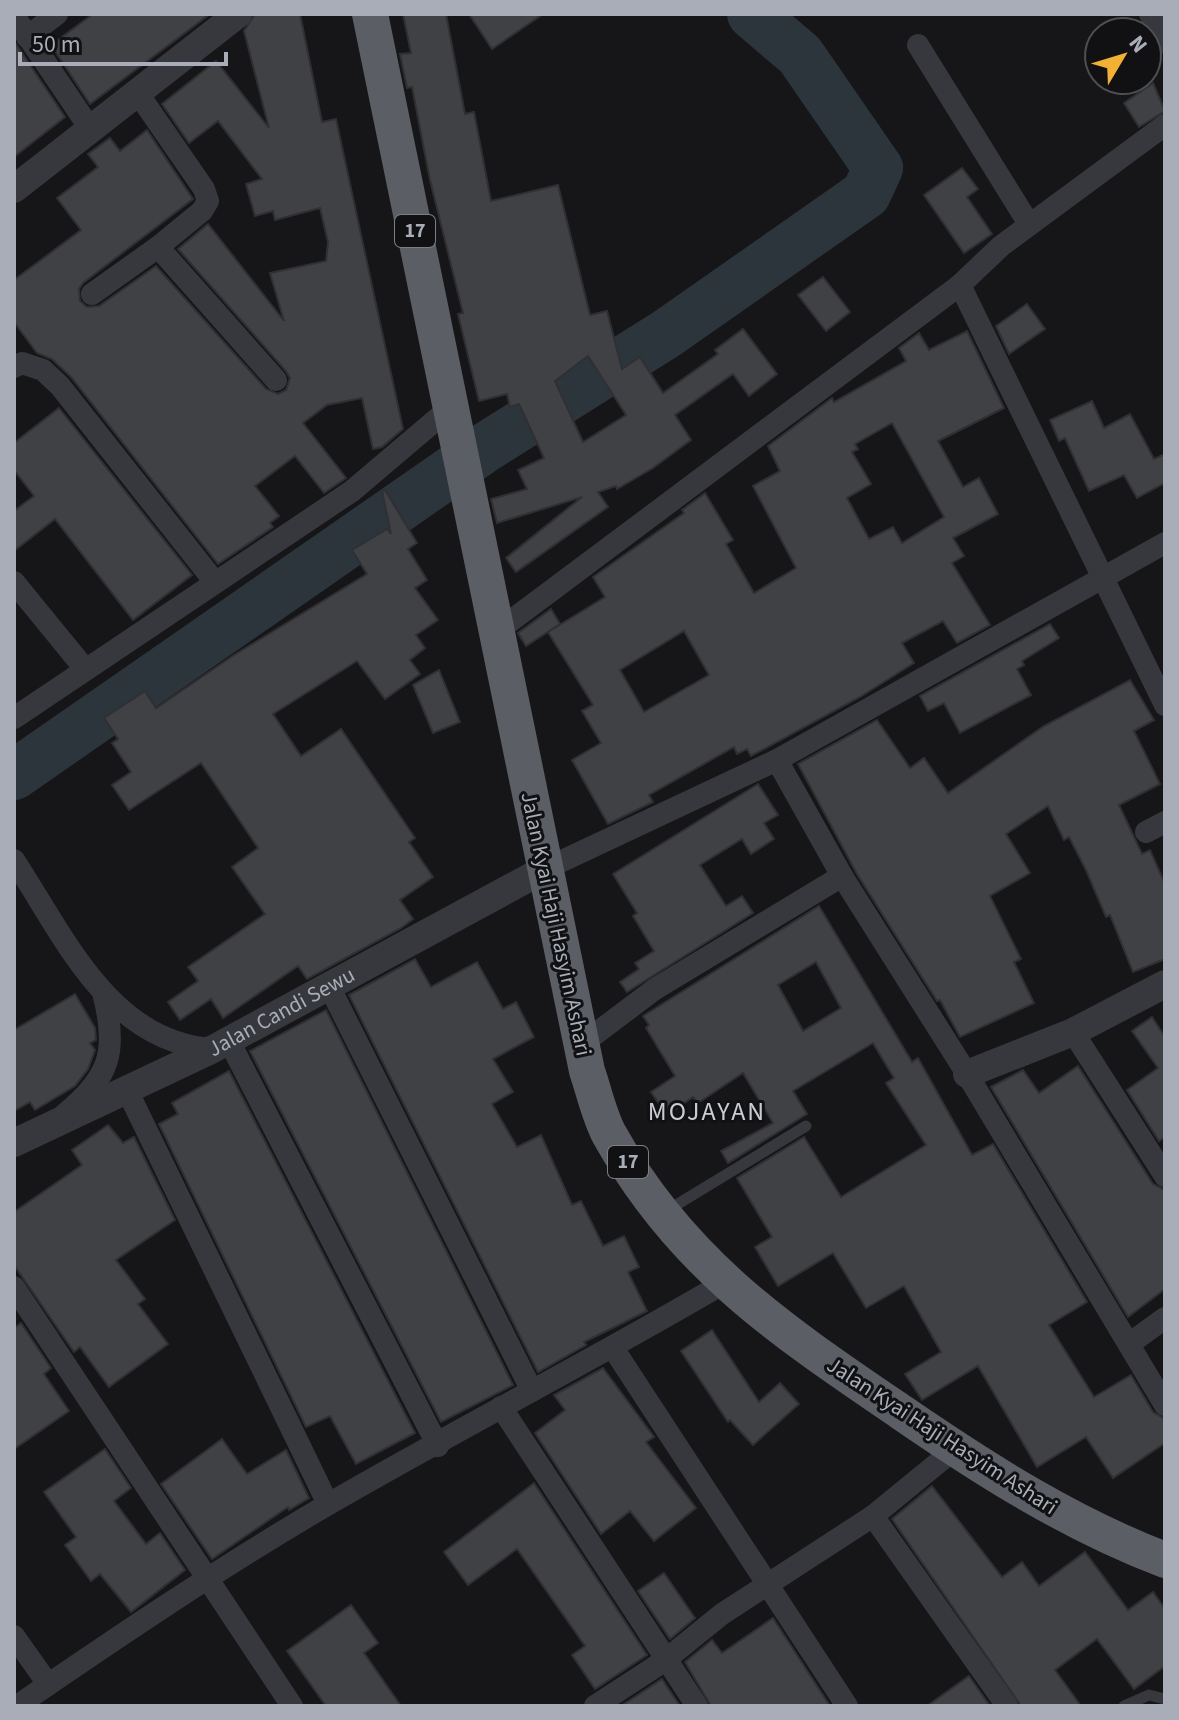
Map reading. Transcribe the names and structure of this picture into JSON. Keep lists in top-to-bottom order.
{
  "streets": {
    "highway": ["17", "Jalan Kyai Haji Hasyim Ashari"],
    "street": ["Jalan Candi Sewu"]
  },
  "crossings": [
    ["Jalan Kyai Haji Hasyim Ashari", "Jalan Candi Sewu"]
  ],
  "districts": ["MOJAYAN"],
  "scale_bar": "50 m",
  "north": "top right"
}
